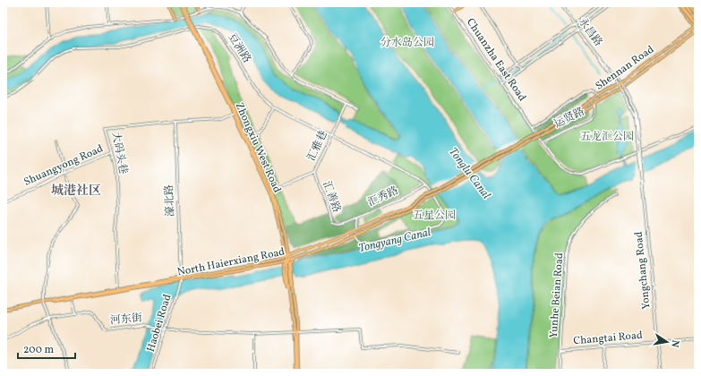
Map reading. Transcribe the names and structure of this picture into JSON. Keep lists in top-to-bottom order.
{
  "streets": {
    "main road": ["Shennan Road", "Zhongxiu West Road", "North Haierxiang Road"],
    "street": [
      "永昌路",
      "豆洲路",
      "Chuanzha East Road",
      "运贤路",
      "汇雅巷",
      "大码头巷",
      "Shuangyong Road",
      "汇善路",
      "汇秀路",
      "濠北路",
      "Yongchang Road",
      "Yunhe Beian Road",
      "河东街",
      "Haobei Road",
      "Changtai Road"
    ]
  },
  "crossings": [
    ["永昌路", "Yongchang Road"],
    ["豆洲路", "汇雅巷"],
    ["豆洲路", "汇秀路"],
    ["Chuanzha East Road", "运贤路"],
    ["Shennan Road", "运贤路"],
    ["Shennan Road", "North Haierxiang Road"],
    ["Shennan Road", "Yongchang Road"],
    ["汇雅巷", "Zhongxiu West Road"],
    ["汇雅巷", "汇善路"],
    ["Zhongxiu West Road", "大码头巷"],
    ["Zhongxiu West Road", "North Haierxiang Road"],
    ["Zhongxiu West Road", "河东街"],
    ["大码头巷", "Shuangyong Road"],
    ["大码头巷", "濠北路"],
    ["大码头巷", "North Haierxiang Road"],
    ["汇善路", "汇秀路"],
    ["汇秀路", "North Haierxiang Road"],
    ["濠北路", "North Haierxiang Road"],
    ["濠北路", "Haobei Road"],
    ["North Haierxiang Road", "Haobei Road"],
    ["Yongchang Road", "Changtai Road"],
    ["Yunhe Beian Road", "Changtai Road"],
    ["河东街", "Haobei Road"]
  ],
  "districts": ["城港社区"],
  "water": ["Tonglu Canal", "Tongyang Canal"],
  "parks": ["分水岛公园", "五龙汇公园", "五星公园"],
  "scale_bar": "200 m",
  "north": "right"
}
